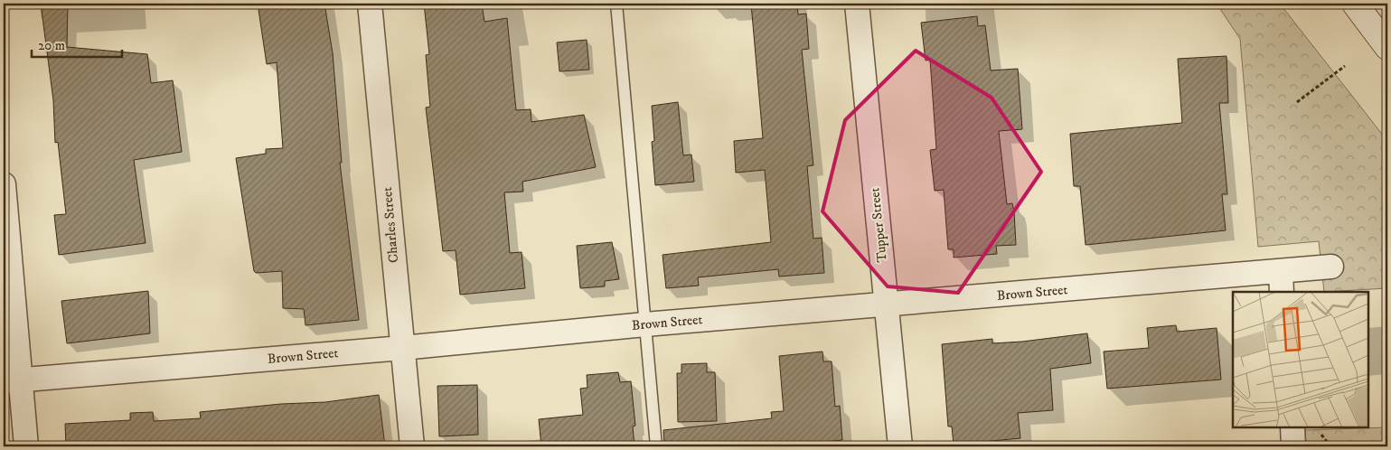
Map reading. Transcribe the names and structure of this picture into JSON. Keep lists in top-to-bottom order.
{
  "streets": {
    "street": ["Charles Street", "Tupper Street", "Brown Street"]
  },
  "crossings": [
    ["Charles Street", "Brown Street"],
    ["Tupper Street", "Brown Street"]
  ],
  "scale_bar": "20 m"
}
